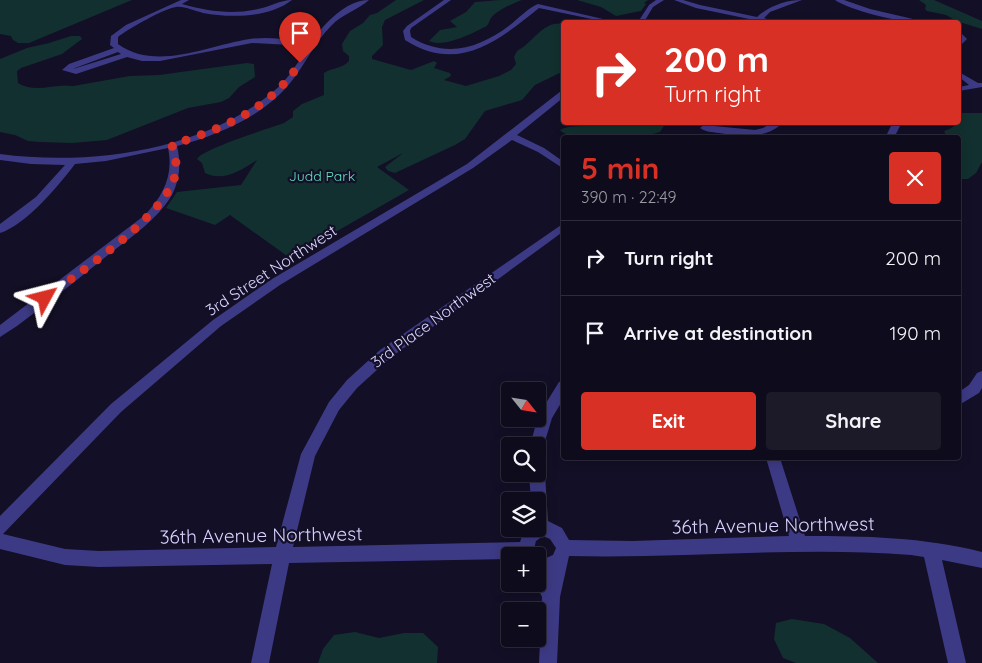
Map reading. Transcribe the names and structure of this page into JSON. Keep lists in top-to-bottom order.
{
  "streets": {
    "street": ["3rd Street Northwest", "3rd Place Northwest", "36th Avenue Northwest"]
  },
  "crossings": [
    ["3rd Place Northwest", "36th Avenue Northwest"]
  ],
  "parks": ["Judd Park"],
  "north": "bottom right",
  "page": {
    "turn": ["200 m", "Turn right"],
    "heading": ["5 min", "390 m · 22:49"],
    "list": [
      {
        "name": "Turn right",
        "value": "200 m"
      },
      {
        "name": "Arrive at destination",
        "value": "190 m"
      }
    ],
    "map_buttons": ["+", "−"],
    "buttons": ["Exit", "Share"]
  }
}
